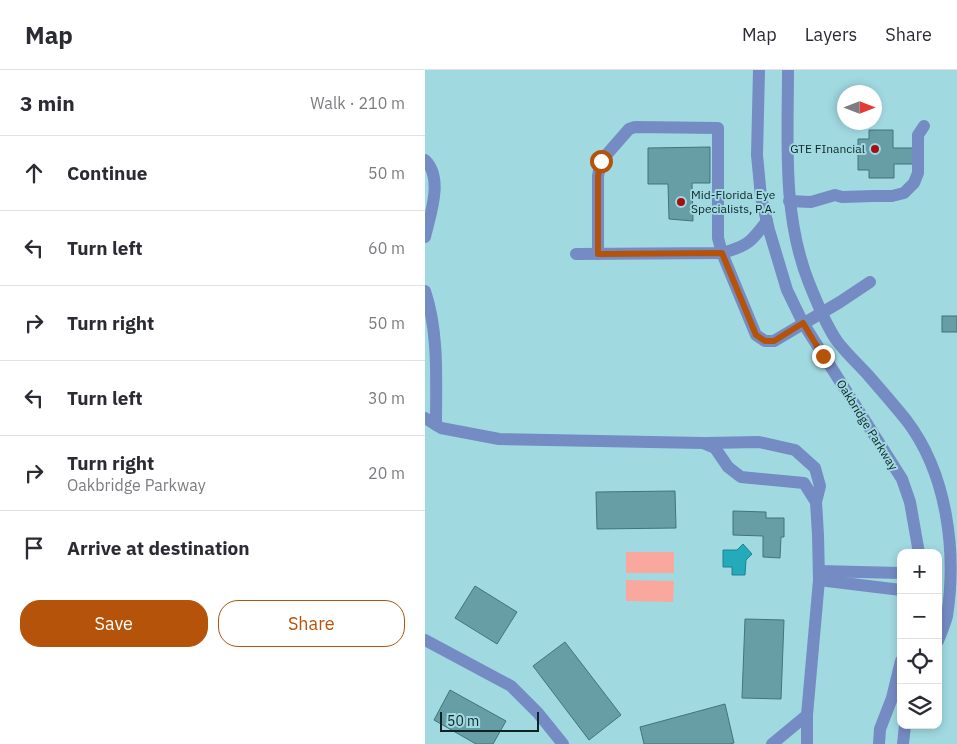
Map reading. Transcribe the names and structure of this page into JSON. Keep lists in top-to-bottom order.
{
  "streets": {
    "street": ["Oakbridge Parkway"]
  },
  "places": ["GTE FInancial", "Mid-Florida Eye Specialists, P.A."],
  "scale_bar": "50 m",
  "north": "right",
  "page": {
    "header": "Map",
    "nav": ["Map", "Layers", "Share"],
    "heading": ["3 min", "Walk · 210 m"],
    "list": [
      ["Continue", "50 m"],
      ["Turn left", "60 m"],
      ["Turn right", "50 m"],
      ["Turn left", "30 m"],
      ["Turn right", "Oakbridge Parkway", "20 m"],
      "Arrive at destination"
    ],
    "map_buttons": ["+", "−"],
    "buttons": ["Save", "Share"],
    "scale": "50 m"
  }
}
